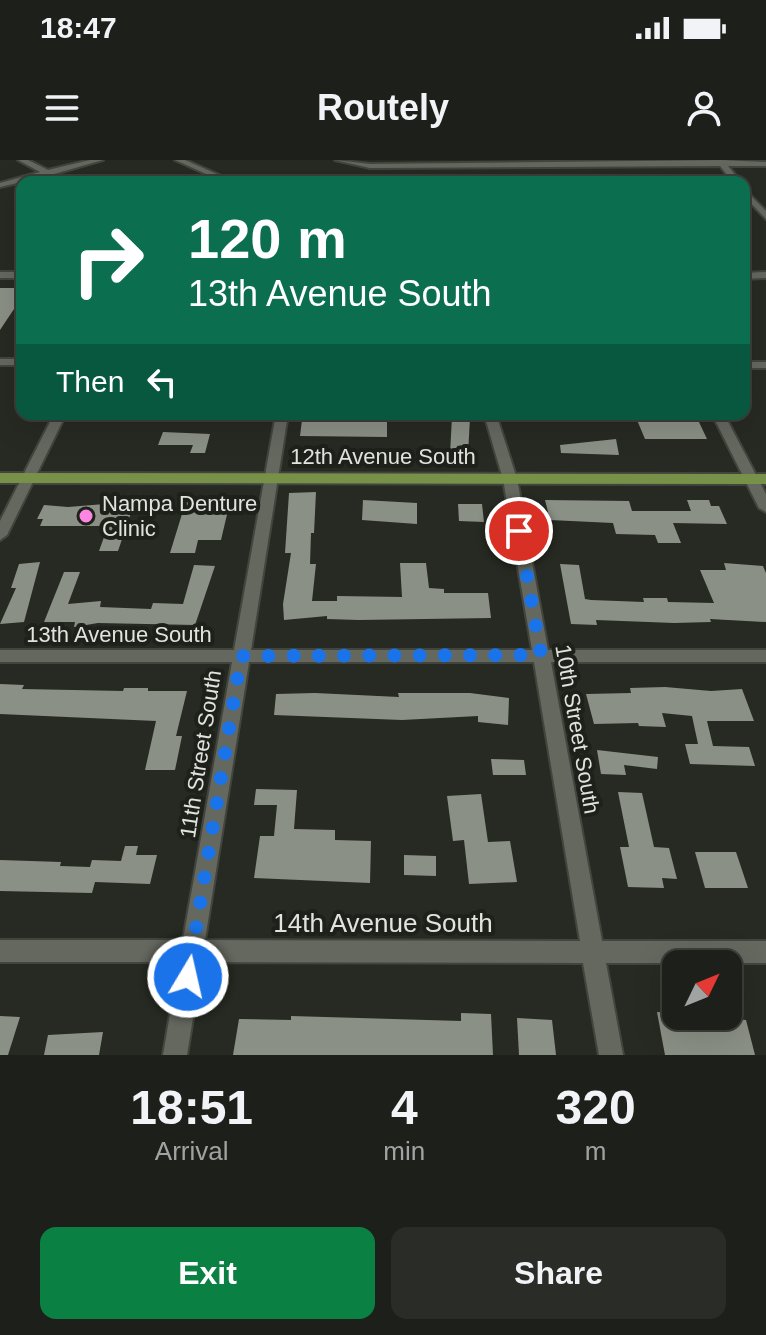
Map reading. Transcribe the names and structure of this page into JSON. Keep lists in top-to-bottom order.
{
  "streets": {
    "main road": ["12th Avenue South"],
    "street": [
      "13th Avenue South",
      "10th Street South",
      "11th Street South",
      "14th Avenue South"
    ]
  },
  "crossings": [
    ["12th Avenue South", "10th Street South"],
    ["12th Avenue South", "11th Street South"],
    ["13th Avenue South", "10th Street South"],
    ["13th Avenue South", "11th Street South"],
    ["10th Street South", "14th Avenue South"],
    ["11th Street South", "14th Avenue South"]
  ],
  "places": ["Nampa Denture Clinic"],
  "north": "top right",
  "page": {
    "status": "18:47",
    "header": "Routely",
    "turn": ["120 m", "13th Avenue South"],
    "then": "Then",
    "eta": [
      "18:51",
      "Arrival",
      "4",
      "min",
      "320",
      "m"
    ],
    "buttons": ["Exit", "Share"]
  }
}
